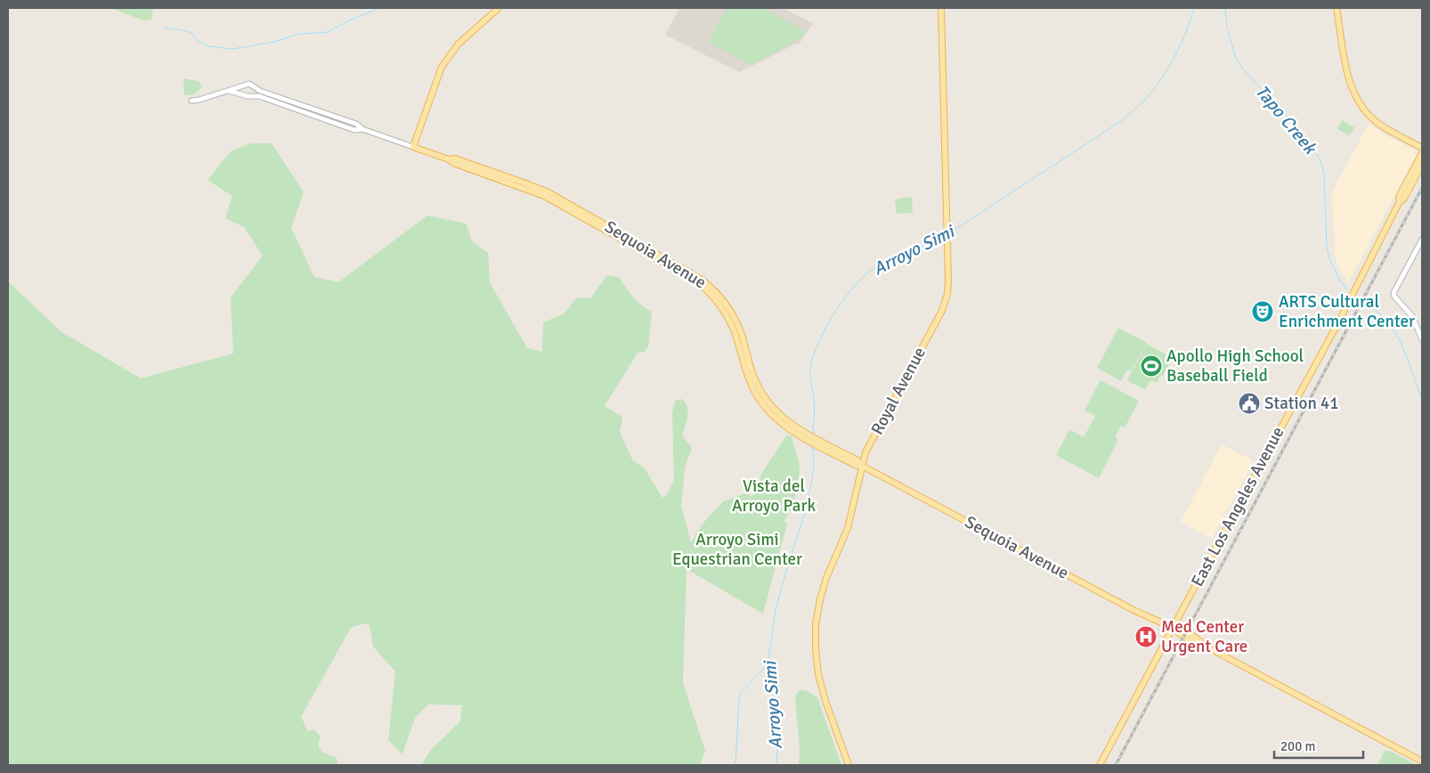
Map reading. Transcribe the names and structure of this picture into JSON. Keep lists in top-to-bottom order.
{
  "streets": {
    "main road": ["Sequoia Avenue", "Royal Avenue", "East Los Angeles Avenue"]
  },
  "crossings": [
    ["Sequoia Avenue", "Royal Avenue"],
    ["Sequoia Avenue", "East Los Angeles Avenue"]
  ],
  "water": ["Tapo Creek", "Arroyo Simi"],
  "parks": ["Vista del Arroyo Park", "Arroyo Simi Equestrian Center"],
  "places": {
    "theatre": ["ARTS Cultural Enrichment Center"],
    "sports": ["Apollo High School Baseball Field"],
    "public building": ["Station 41"],
    "hospital": ["Med Center Urgent Care"]
  },
  "scale_bar": "200 m"
}
